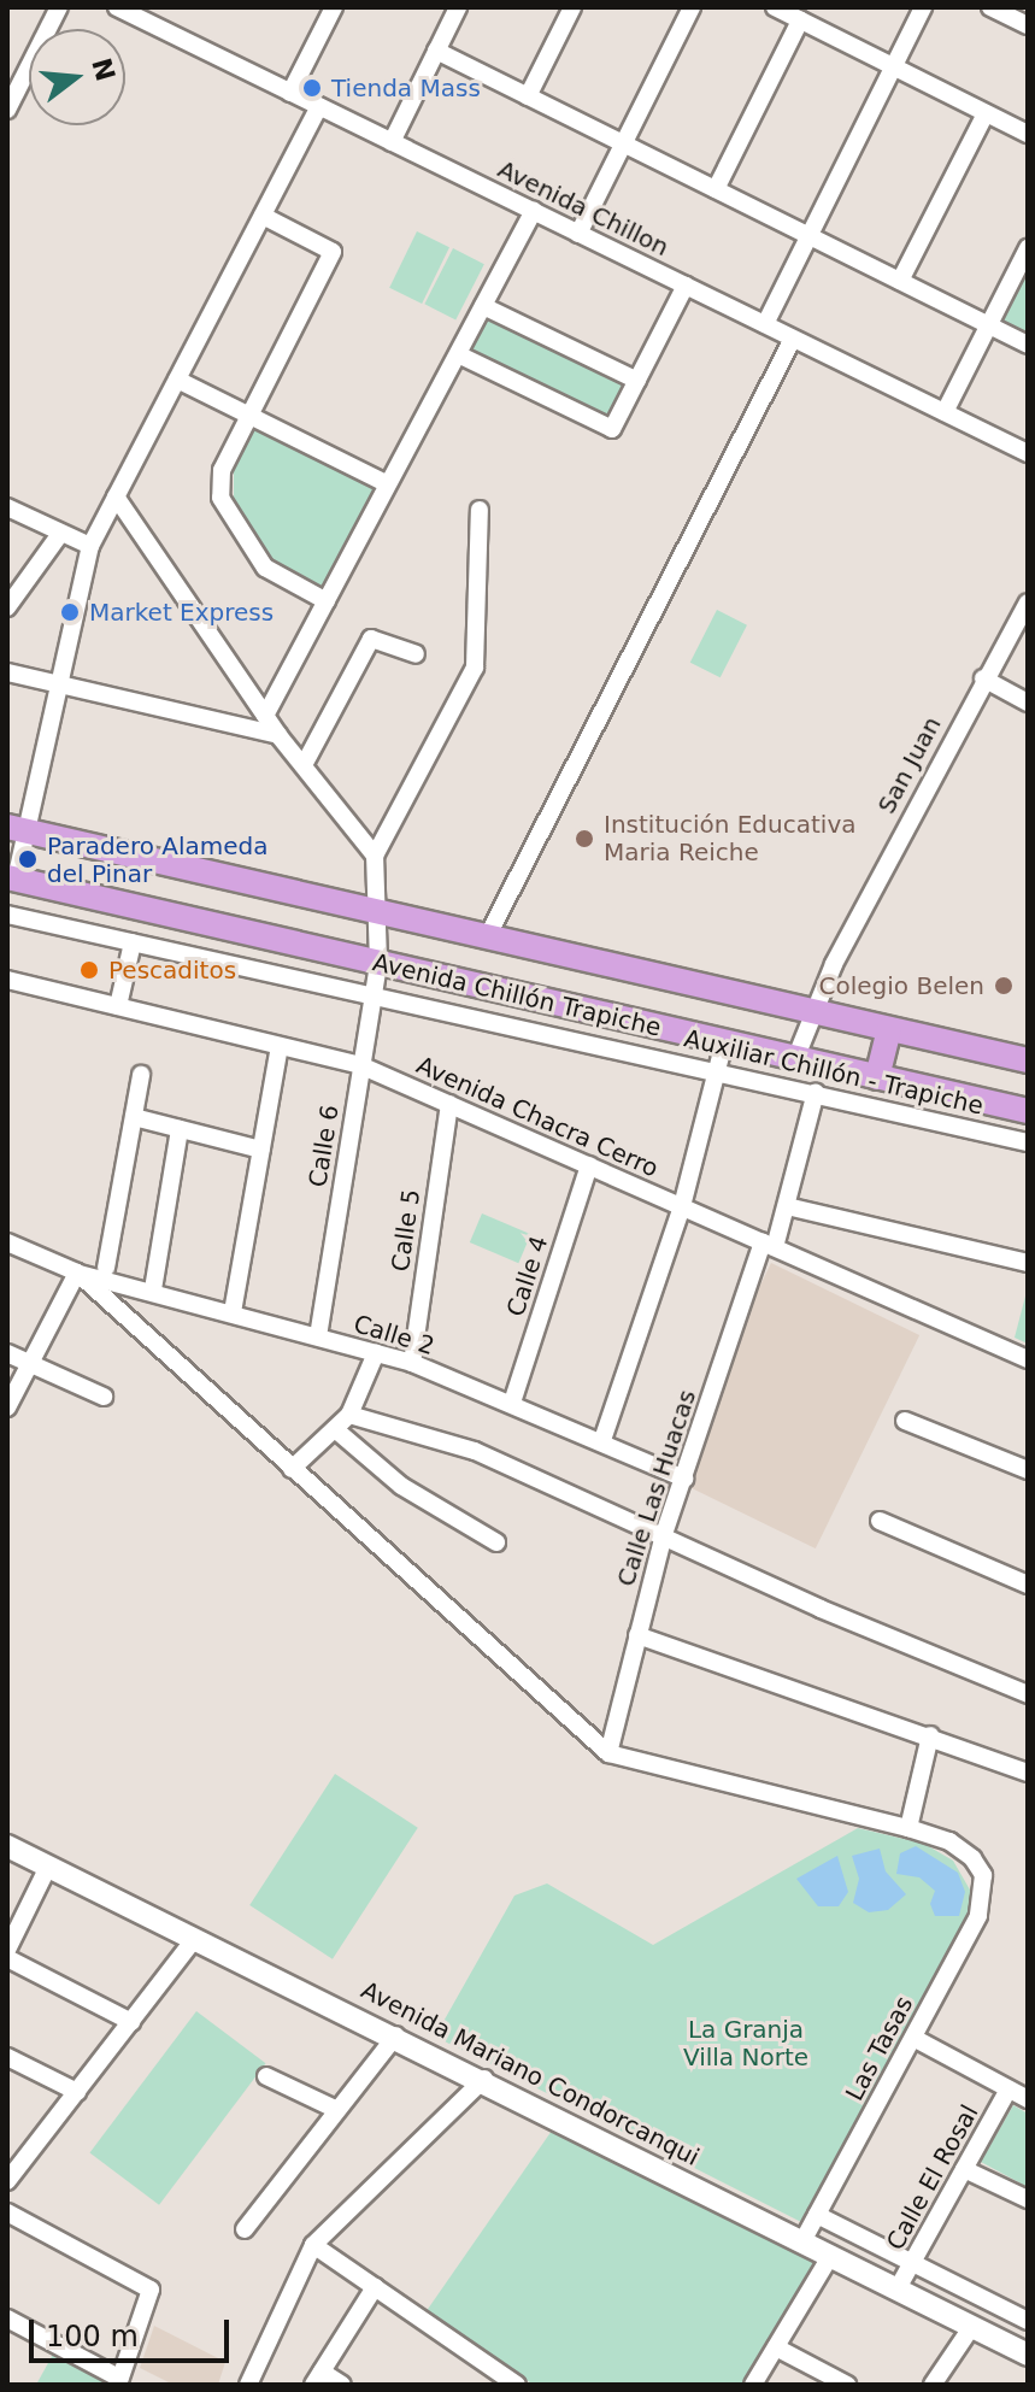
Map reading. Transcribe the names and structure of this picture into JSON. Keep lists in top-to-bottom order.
{
  "streets": {
    "main road": ["Avenida Chillón Trapiche"],
    "street": [
      "Avenida Chillon",
      "San Juan",
      "Auxiliar Chillón - Trapiche",
      "Avenida Chacra Cerro",
      "Calle 6",
      "Calle 5",
      "Calle 4",
      "Calle 2",
      "Calle Las Huacas",
      "Las Tasas",
      "Avenida Mariano Condorcanqui",
      "Calle El Rosal"
    ]
  },
  "crossings": [
    ["San Juan", "Avenida Chillón Trapiche"],
    ["Avenida Chillón Trapiche", "Calle 6"],
    ["Auxiliar Chillón - Trapiche", "Calle 6"],
    ["Auxiliar Chillón - Trapiche", "Calle Las Huacas"],
    ["Avenida Chacra Cerro", "Calle 6"],
    ["Avenida Chacra Cerro", "Calle 5"],
    ["Avenida Chacra Cerro", "Calle 4"],
    ["Avenida Chacra Cerro", "Calle Las Huacas"],
    ["Calle 6", "Calle 2"],
    ["Calle 5", "Calle 2"],
    ["Calle 4", "Calle 2"],
    ["Calle 2", "Calle Las Huacas"],
    ["Las Tasas", "Avenida Mariano Condorcanqui"],
    ["Avenida Mariano Condorcanqui", "Calle El Rosal"]
  ],
  "parks": ["La Granja Villa Norte"],
  "places": [
    "Tienda Mass",
    "Market Express",
    "Institución Educativa Maria Reiche",
    "Paradero Alameda del Pinar",
    "Pescaditos",
    "Colegio Belen"
  ],
  "scale_bar": "100 m",
  "north": "right"
}
